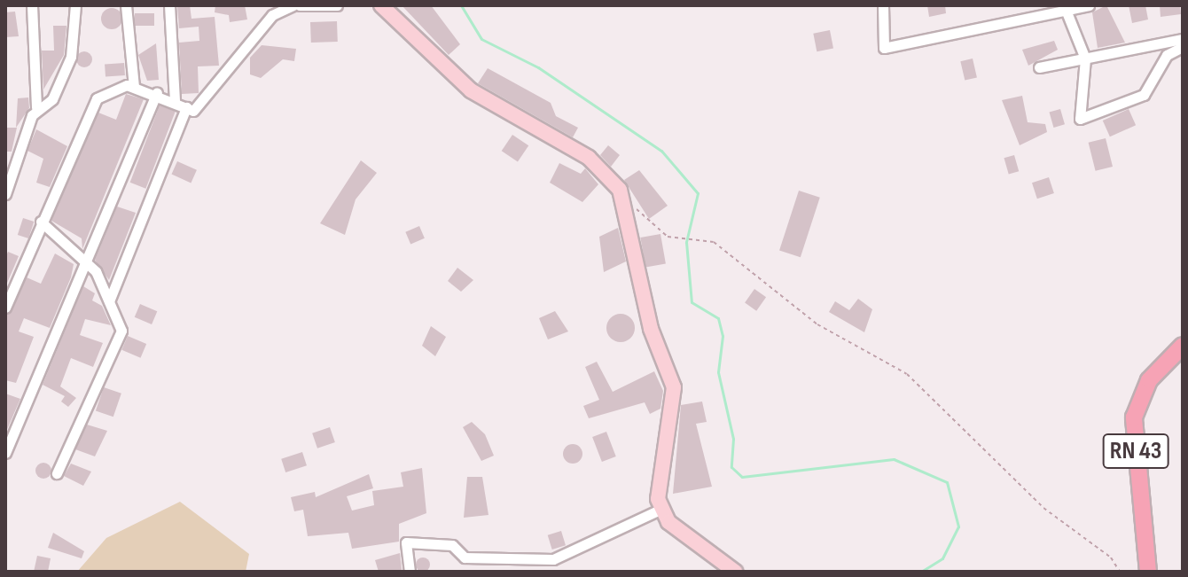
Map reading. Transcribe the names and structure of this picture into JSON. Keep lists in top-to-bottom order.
{
  "streets": {
    "main road": ["RN 43"]
  }
}
